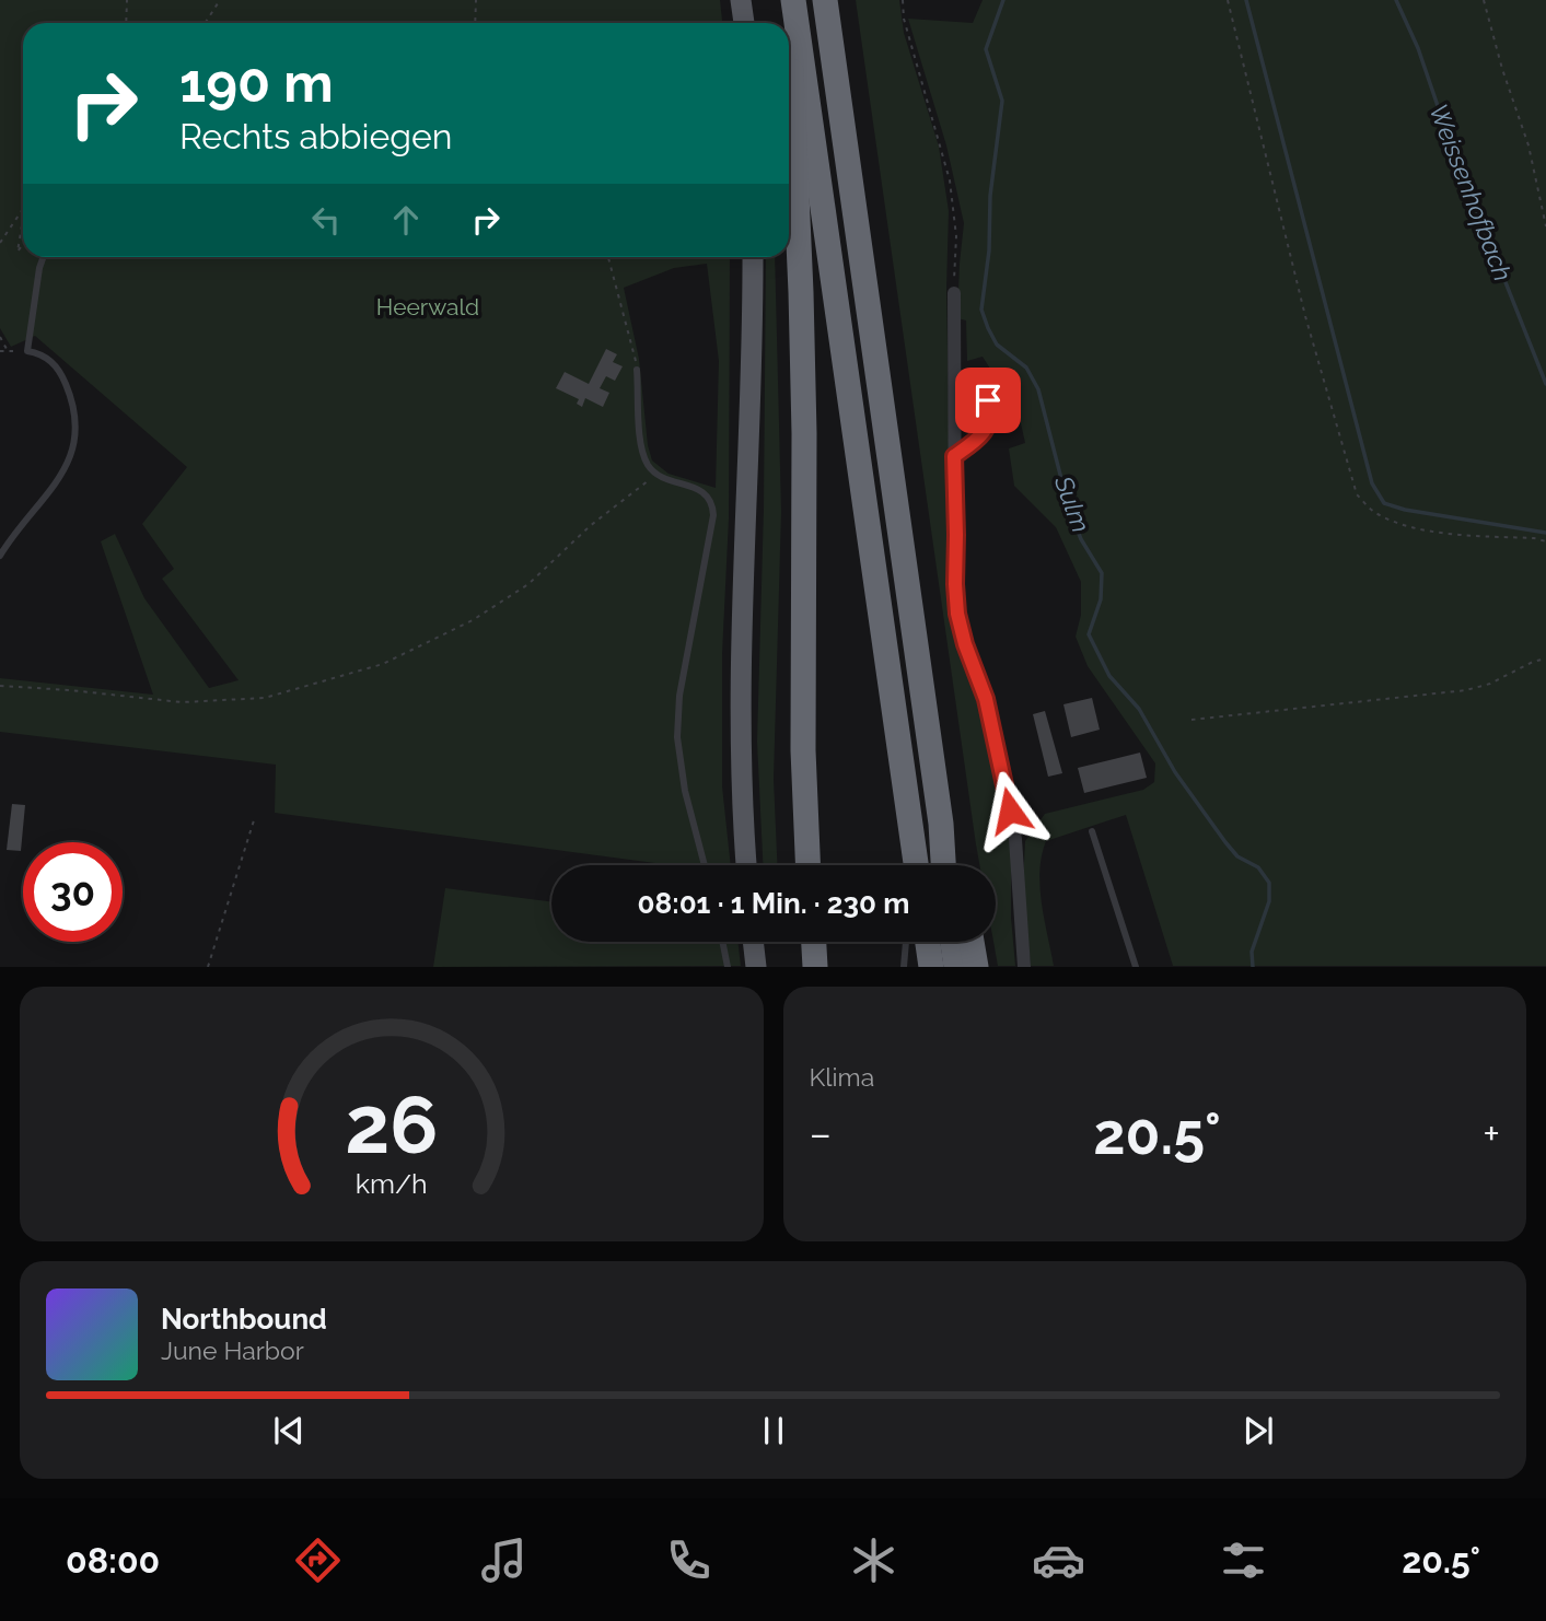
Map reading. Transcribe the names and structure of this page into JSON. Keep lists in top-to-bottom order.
{
  "water": ["Weissenhofbach", "Sulm"],
  "parks": ["Heerwald"],
  "page": {
    "turn": ["190 m", "Rechts abbiegen"],
    "limit": "30",
    "trip": "08:01 · 1 Min. · 230 m",
    "tile": "Klima",
    "heat": ["−", "20.5°", "+"],
    "song": ["Northbound", "June Harbor"],
    "tabs": ["08:00", "20.5°"],
    "gauge": ["26", "km/h"]
  }
}
